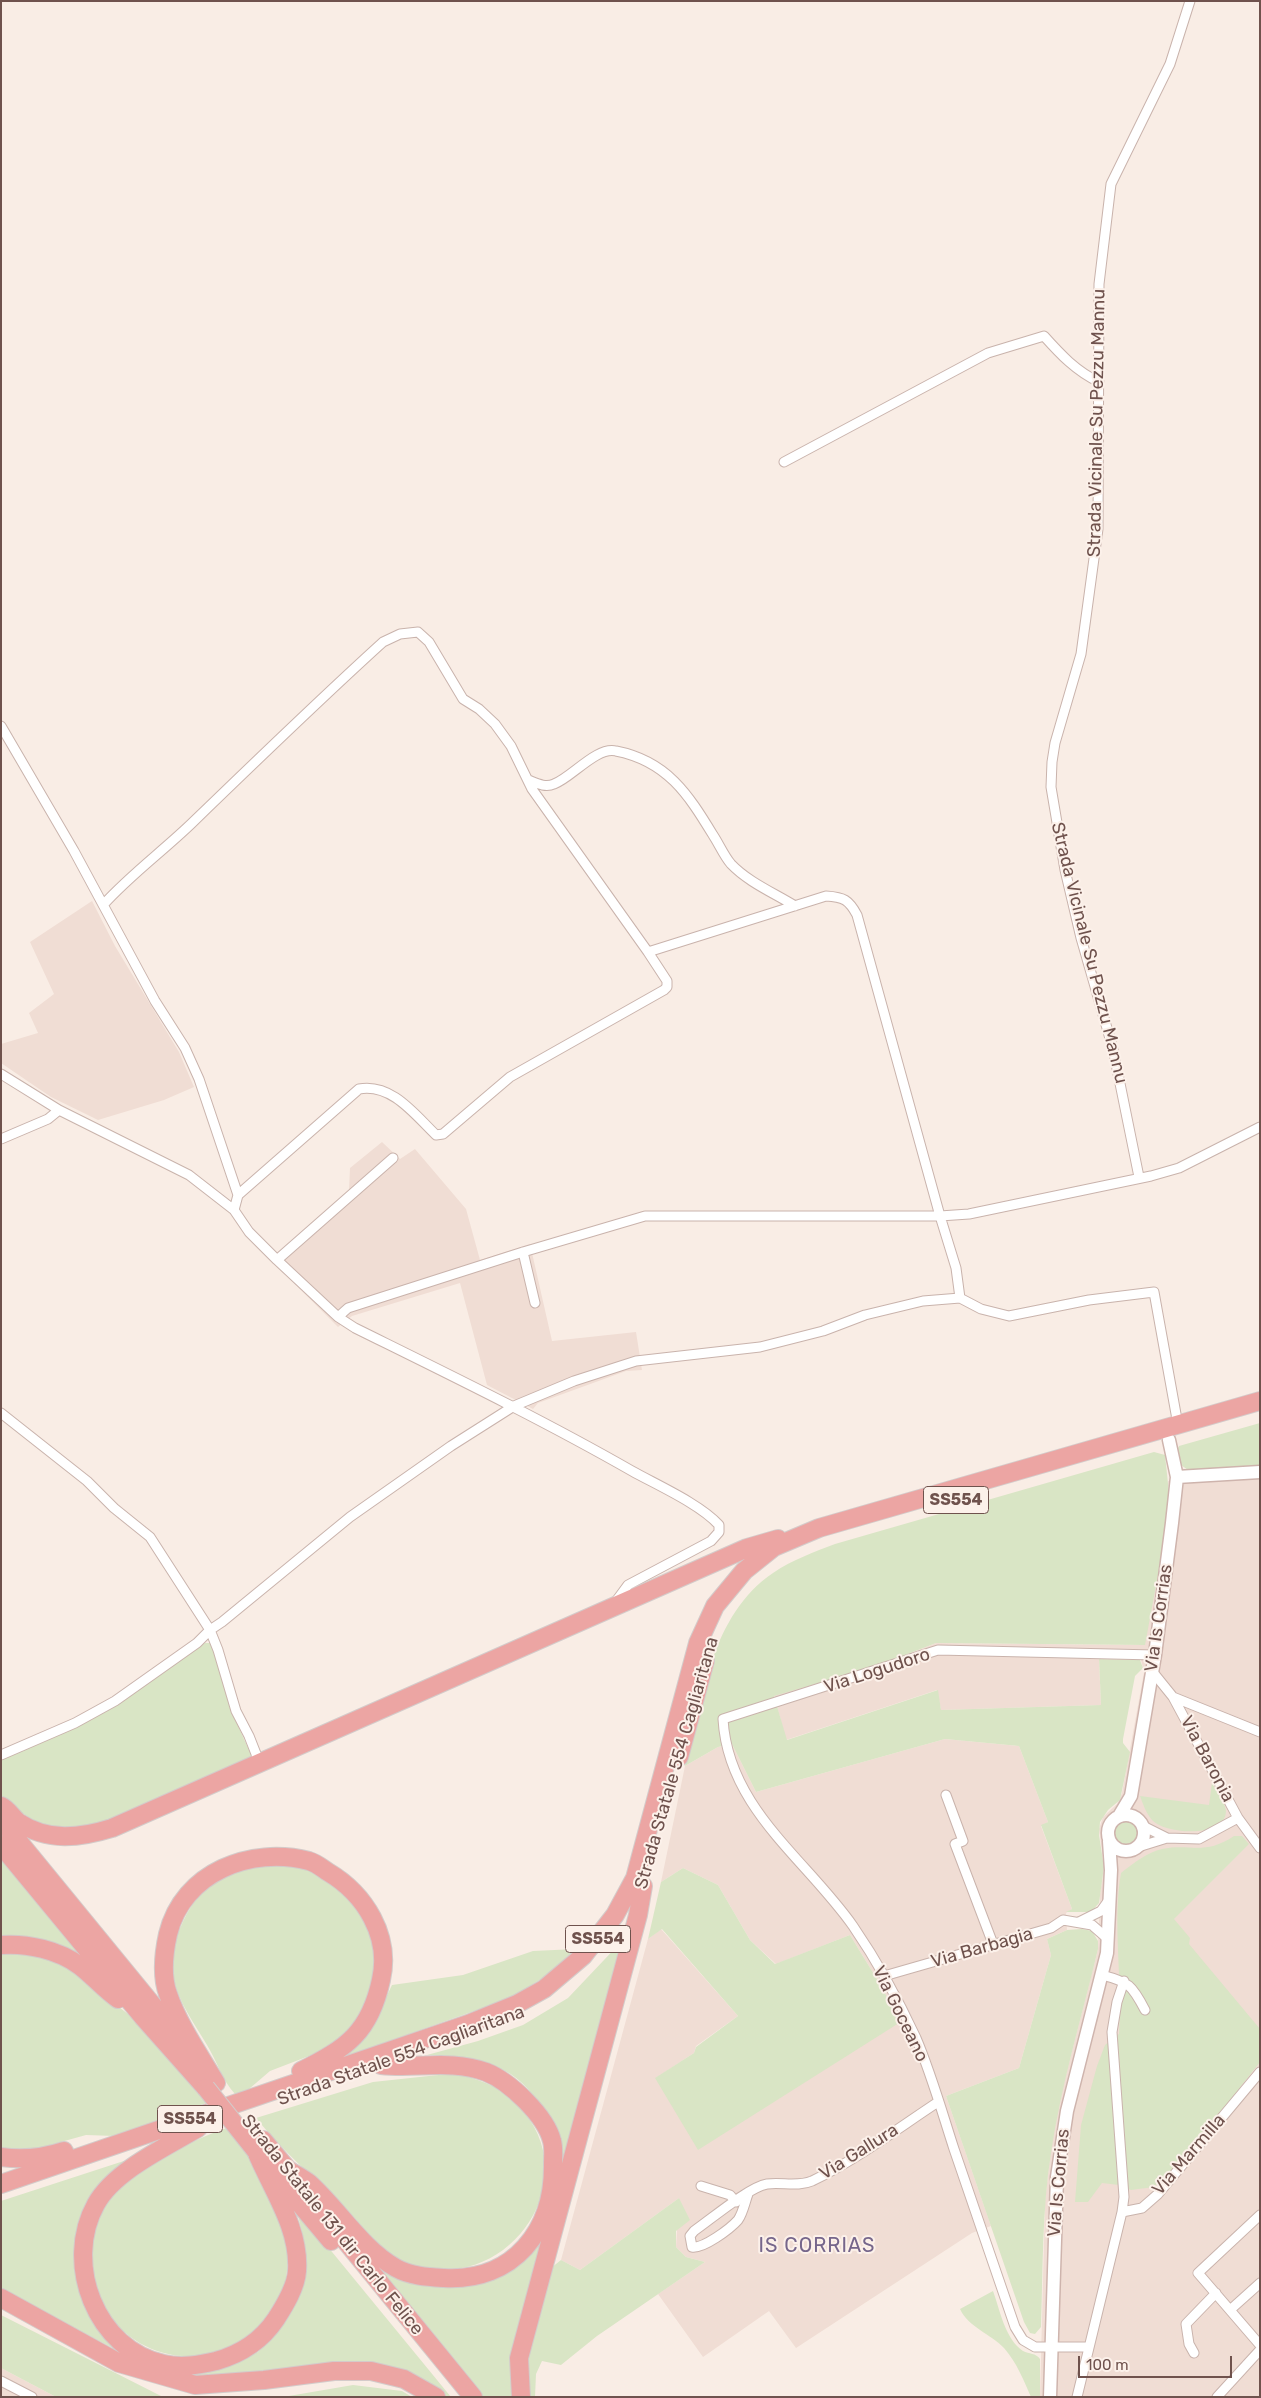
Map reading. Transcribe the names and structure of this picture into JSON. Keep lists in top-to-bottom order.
{
  "streets": {
    "highway": ["SS554", "Strada Statale 554 Cagliaritana", "Strada Statale 131 dir Carlo Felice"],
    "street": [
      "Strada Vicinale Su Pezzu Mannu",
      "Via Is Corrias",
      "Via Logudoro",
      "Via Baronia",
      "Via Barbagia",
      "Via Goceano",
      "Via Gallura",
      "Via Marmilla"
    ]
  },
  "crossings": [
    ["SS554", "Strada Statale 554 Cagliaritana"],
    ["Via Is Corrias", "Via Logudoro"],
    ["Via Is Corrias", "Via Baronia"],
    ["Via Is Corrias", "Strada Statale 554 Cagliaritana"],
    ["Via Is Corrias", "Via Barbagia"],
    ["Via Is Corrias", "Via Goceano"],
    ["Via Logudoro", "Via Goceano"],
    ["Via Barbagia", "Via Goceano"],
    ["Via Goceano", "Via Gallura"]
  ],
  "districts": ["IS CORRIAS"],
  "scale_bar": "100 m"
}
